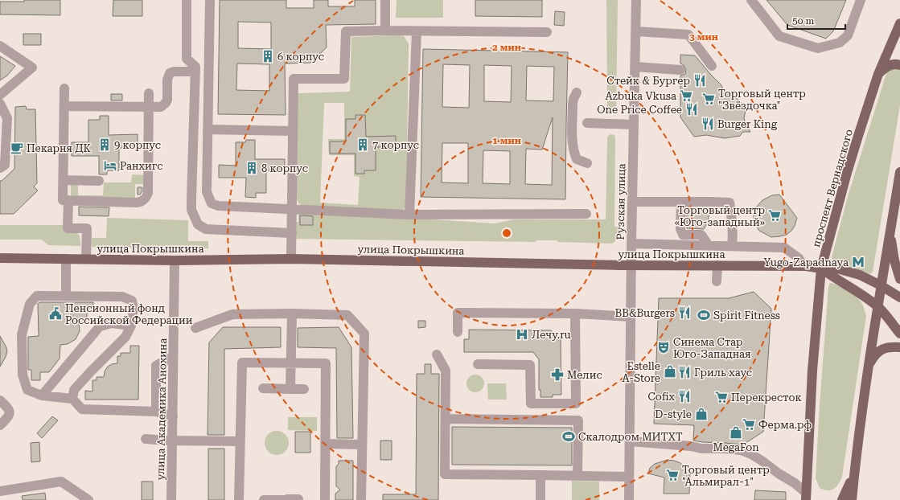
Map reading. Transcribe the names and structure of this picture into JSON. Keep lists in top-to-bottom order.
{
  "streets": {
    "main road": ["проспект Вернадского", "улица Покрышкина"],
    "street": ["Рузская улица", "улица Академика Анохина"]
  },
  "crossings": [
    ["проспект Вернадского", "улица Покрышкина"],
    ["Рузская улица", "улица Покрышкина"],
    ["улица Покрышкина", "улица Академика Анохина"]
  ],
  "places": {
    "building": [
      "6 корпус",
      "9 корпус",
      "7 корпус",
      "8 корпус"
    ],
    "restaurant": [
      "Стейк & Бургер",
      "One Price Coffee",
      "Burger King",
      "BB&Burgers",
      "Гриль хаус",
      "Cofix"
    ],
    "supermarket": [
      "Azbuka Vkusa",
      "Торговый центр \"Звёздочка\"",
      "Торговый центр «Юго-западный»",
      "Перекресток",
      "Ферма.рф",
      "Торговый центр \"Альмирал-1\""
    ],
    "cafe": ["Пекарня ДК"],
    "hotel": ["Ранхигс"],
    "metro station": ["Yugo-Zapadnaya"],
    "public building": ["Пенсионный фонд Российской Федерации"],
    "sports": ["Spirit Fitness", "Скалодром МИТХТ"],
    "hospital": ["Лечу.ru"],
    "theatre": ["Синема Стар Юго-Западная"],
    "shop": ["Estelle A-Store", "D-style", "MegaFon"],
    "pharmacy": ["Мелис"]
  },
  "scale_bar": "50 m",
  "rings": ["3 мин", "2 мин", "1 мин"]
}
